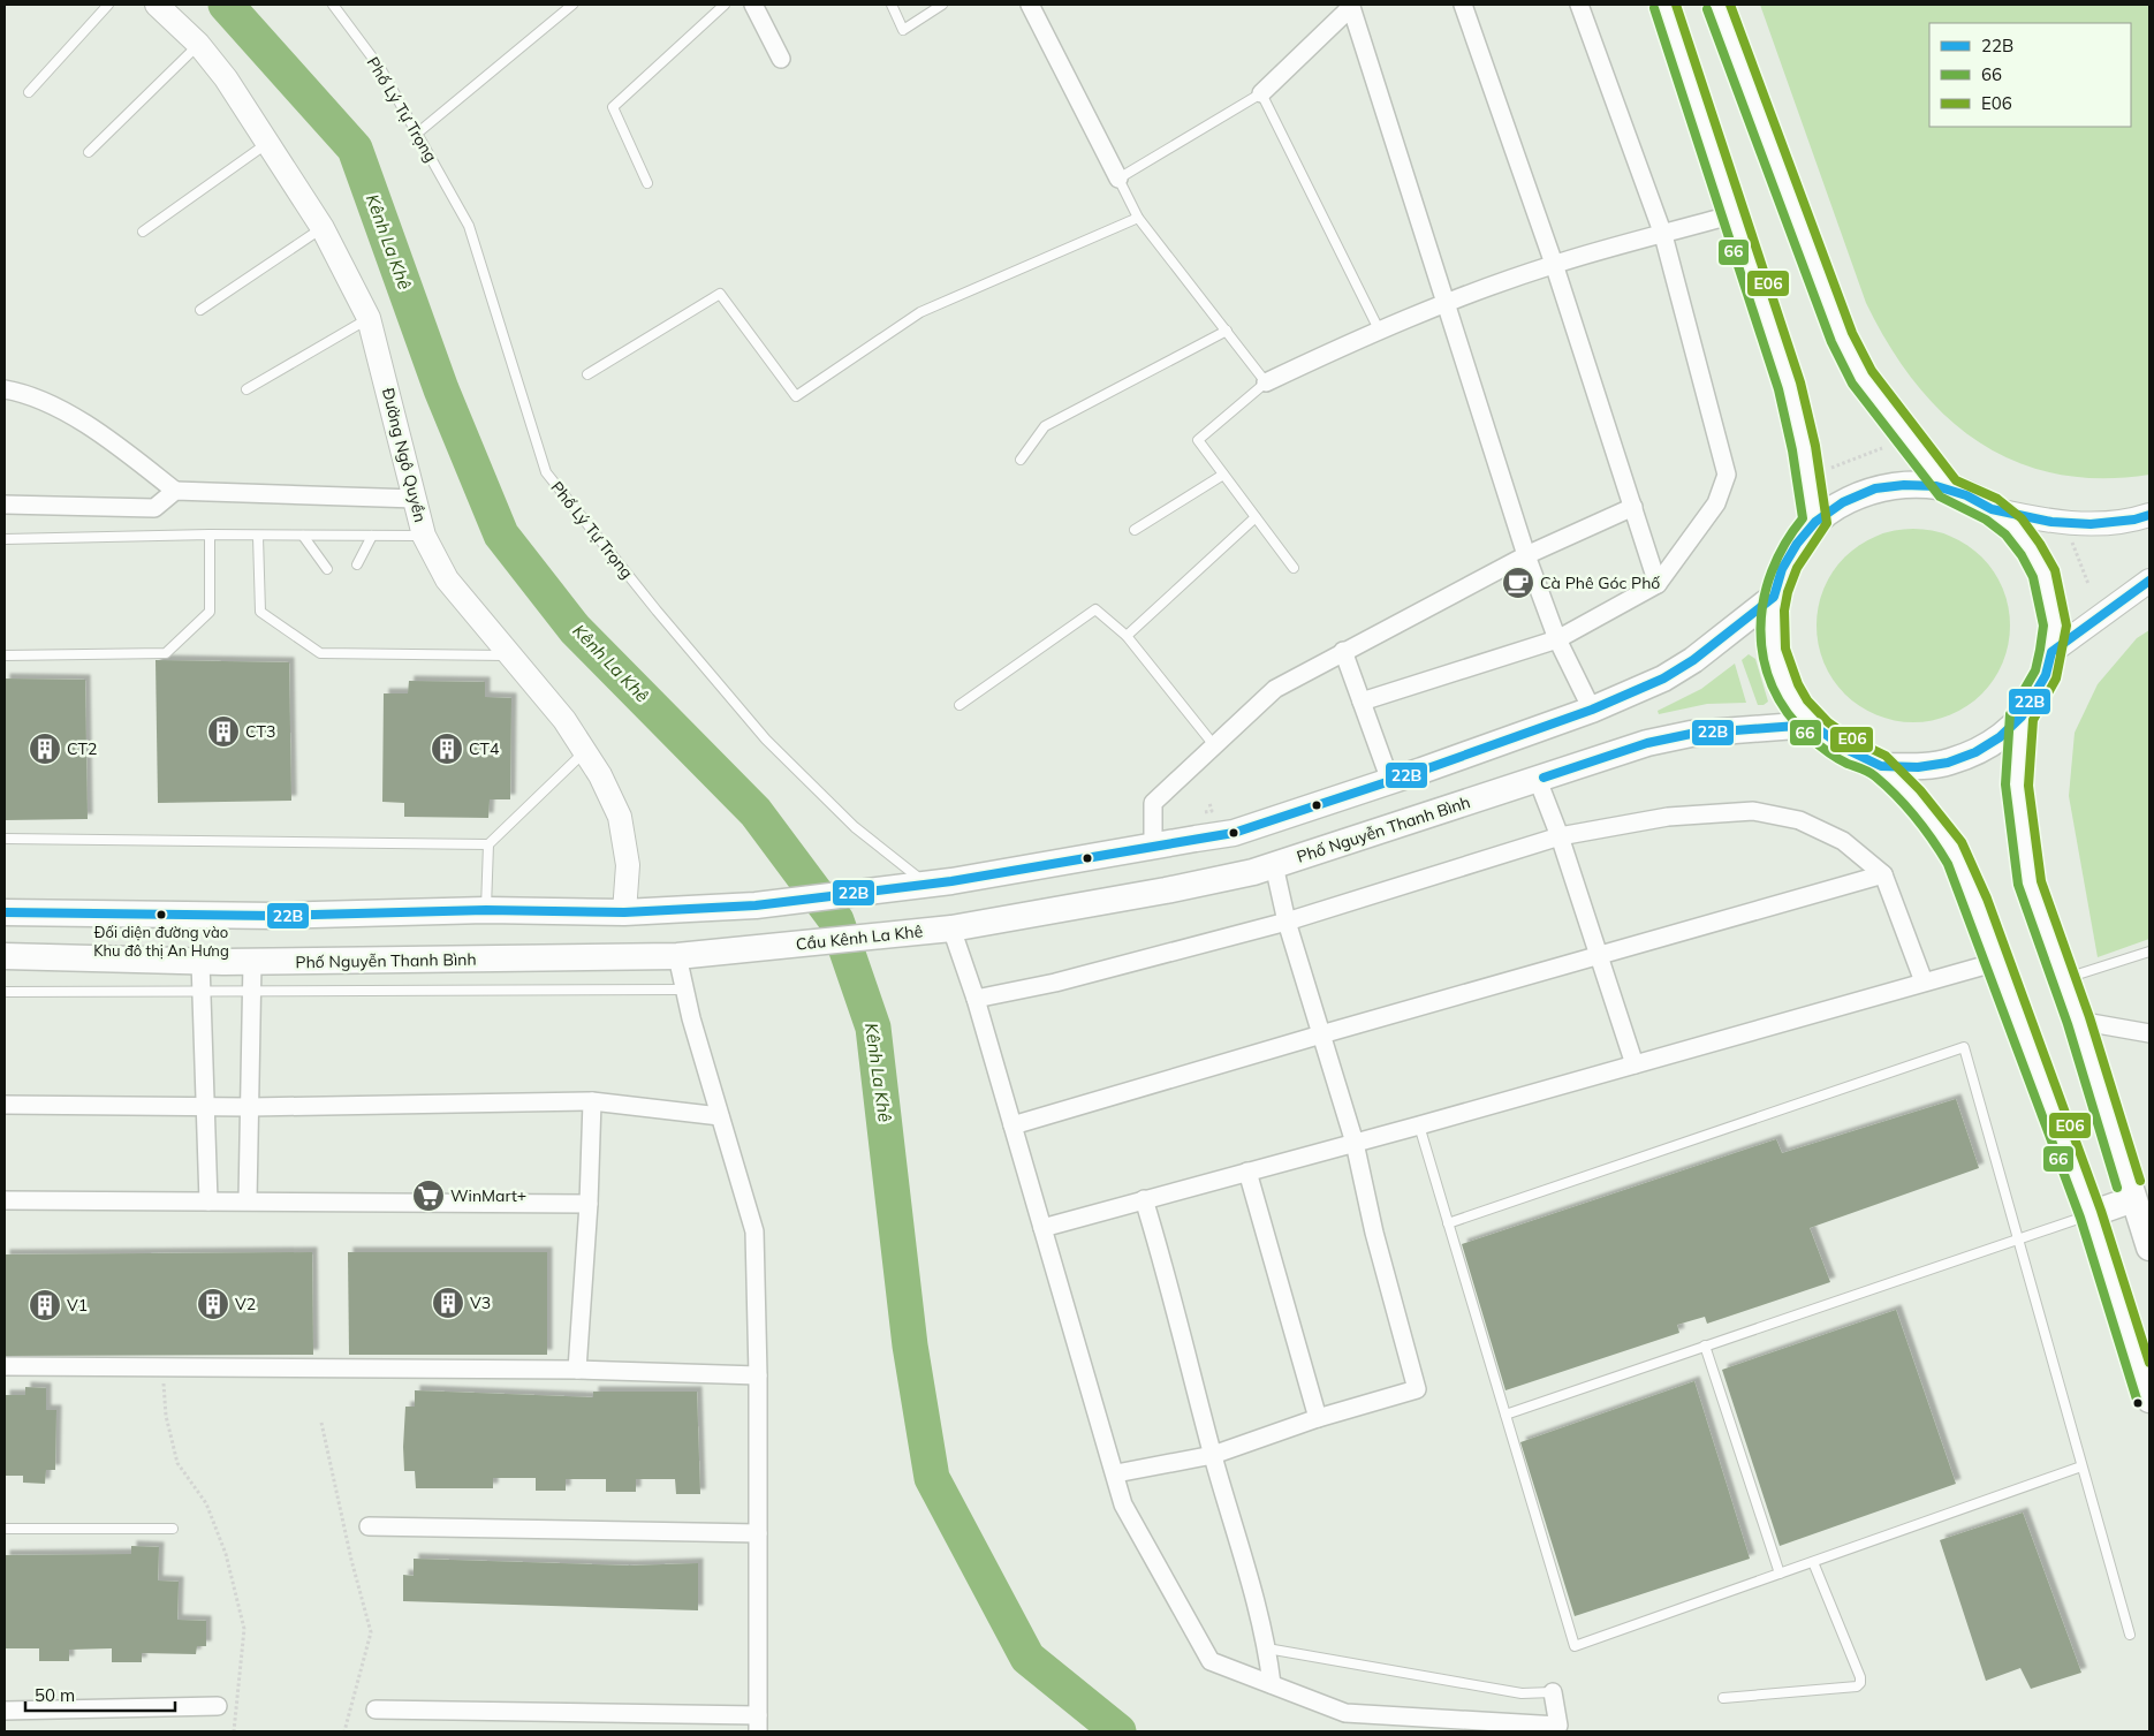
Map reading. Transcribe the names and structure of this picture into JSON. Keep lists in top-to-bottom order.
{
  "streets": {
    "main road": ["Phố Nguyễn Thanh Bình", "Cầu Kênh La Khê"],
    "street": ["Đường Ngô Quyền"],
    "lane": ["Phố Lý Tự Trọng"]
  },
  "crossings": [
    ["Phố Nguyễn Thanh Bình", "Cầu Kênh La Khê"]
  ],
  "water": ["Kênh La Khê"],
  "places": {
    "cafe": ["Cà Phê Góc Phố"],
    "building": [
      "CT3",
      "CT2",
      "CT4",
      "V3",
      "V2",
      "V1"
    ],
    "other": ["Đối diện đường vào Khu đô thị An Hưng"],
    "supermarket": ["WinMart+"]
  },
  "lines": ["transit line E06", "transit line 66", "transit line 22B"],
  "legend": ["22B", "66", "E06"],
  "scale_bar": "50 m"
}
